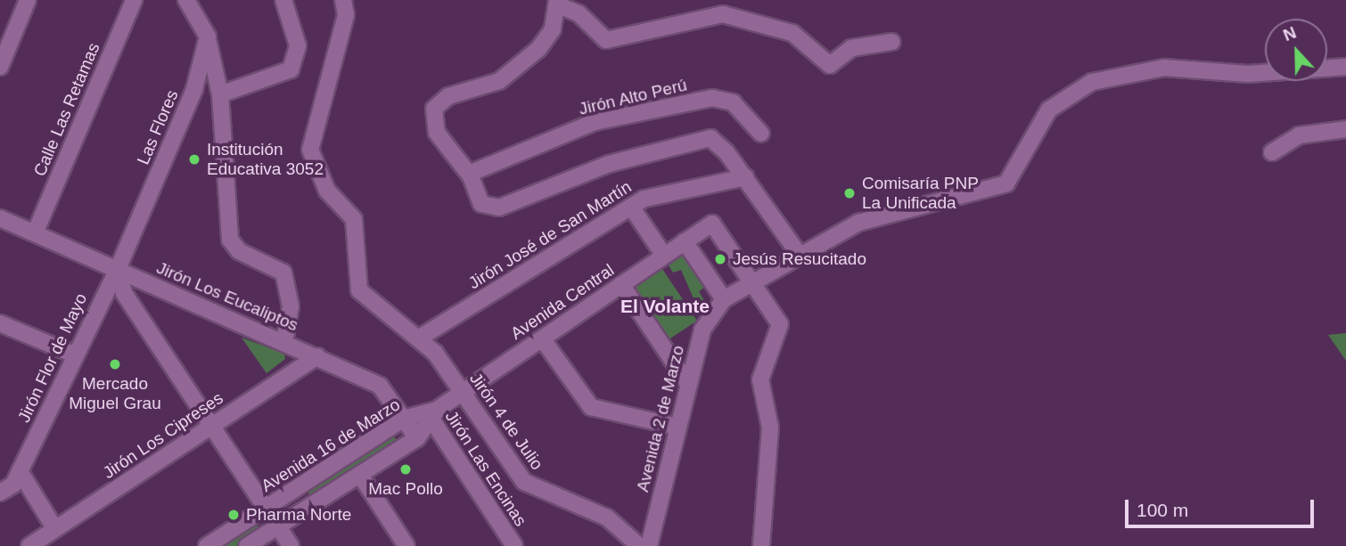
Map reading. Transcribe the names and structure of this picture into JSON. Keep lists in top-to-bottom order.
{
  "streets": {
    "street": [
      "Jirón Alto Perú",
      "Calle Las Retamas",
      "Las Flores",
      "Jirón José de San Martín",
      "Jirón Los Eucaliptos",
      "Avenida Central",
      "Jirón Flor de Mayo",
      "Avenida 2 de Marzo",
      "Jirón 4 de Julio",
      "Jirón Los Cipreses",
      "Avenida 16 de Marzo",
      "Jirón Las Encinas"
    ]
  },
  "crossings": [
    ["Calle Las Retamas", "Jirón Los Eucaliptos"],
    ["Las Flores", "Jirón Los Eucaliptos"],
    ["Las Flores", "Jirón Flor de Mayo"],
    ["Jirón José de San Martín", "Jirón 4 de Julio"],
    ["Jirón Los Eucaliptos", "Jirón Flor de Mayo"],
    ["Jirón Los Eucaliptos", "Jirón Los Cipreses"],
    ["Jirón Los Eucaliptos", "Avenida 16 de Marzo"],
    ["Avenida Central", "Avenida 2 de Marzo"],
    ["Avenida Central", "Jirón 4 de Julio"],
    ["Avenida Central", "Avenida 16 de Marzo"],
    ["Avenida Central", "Jirón Las Encinas"],
    ["Avenida 16 de Marzo", "Jirón Las Encinas"]
  ],
  "districts": ["El Volante"],
  "places": [
    "Institución Educativa 3052",
    "Comisaría PNP La Unificada",
    "Jesús Resucitado",
    "Mercado Miguel Grau",
    "Mac Pollo",
    "Pharma Norte"
  ],
  "scale_bar": "100 m",
  "north": "top"
}
